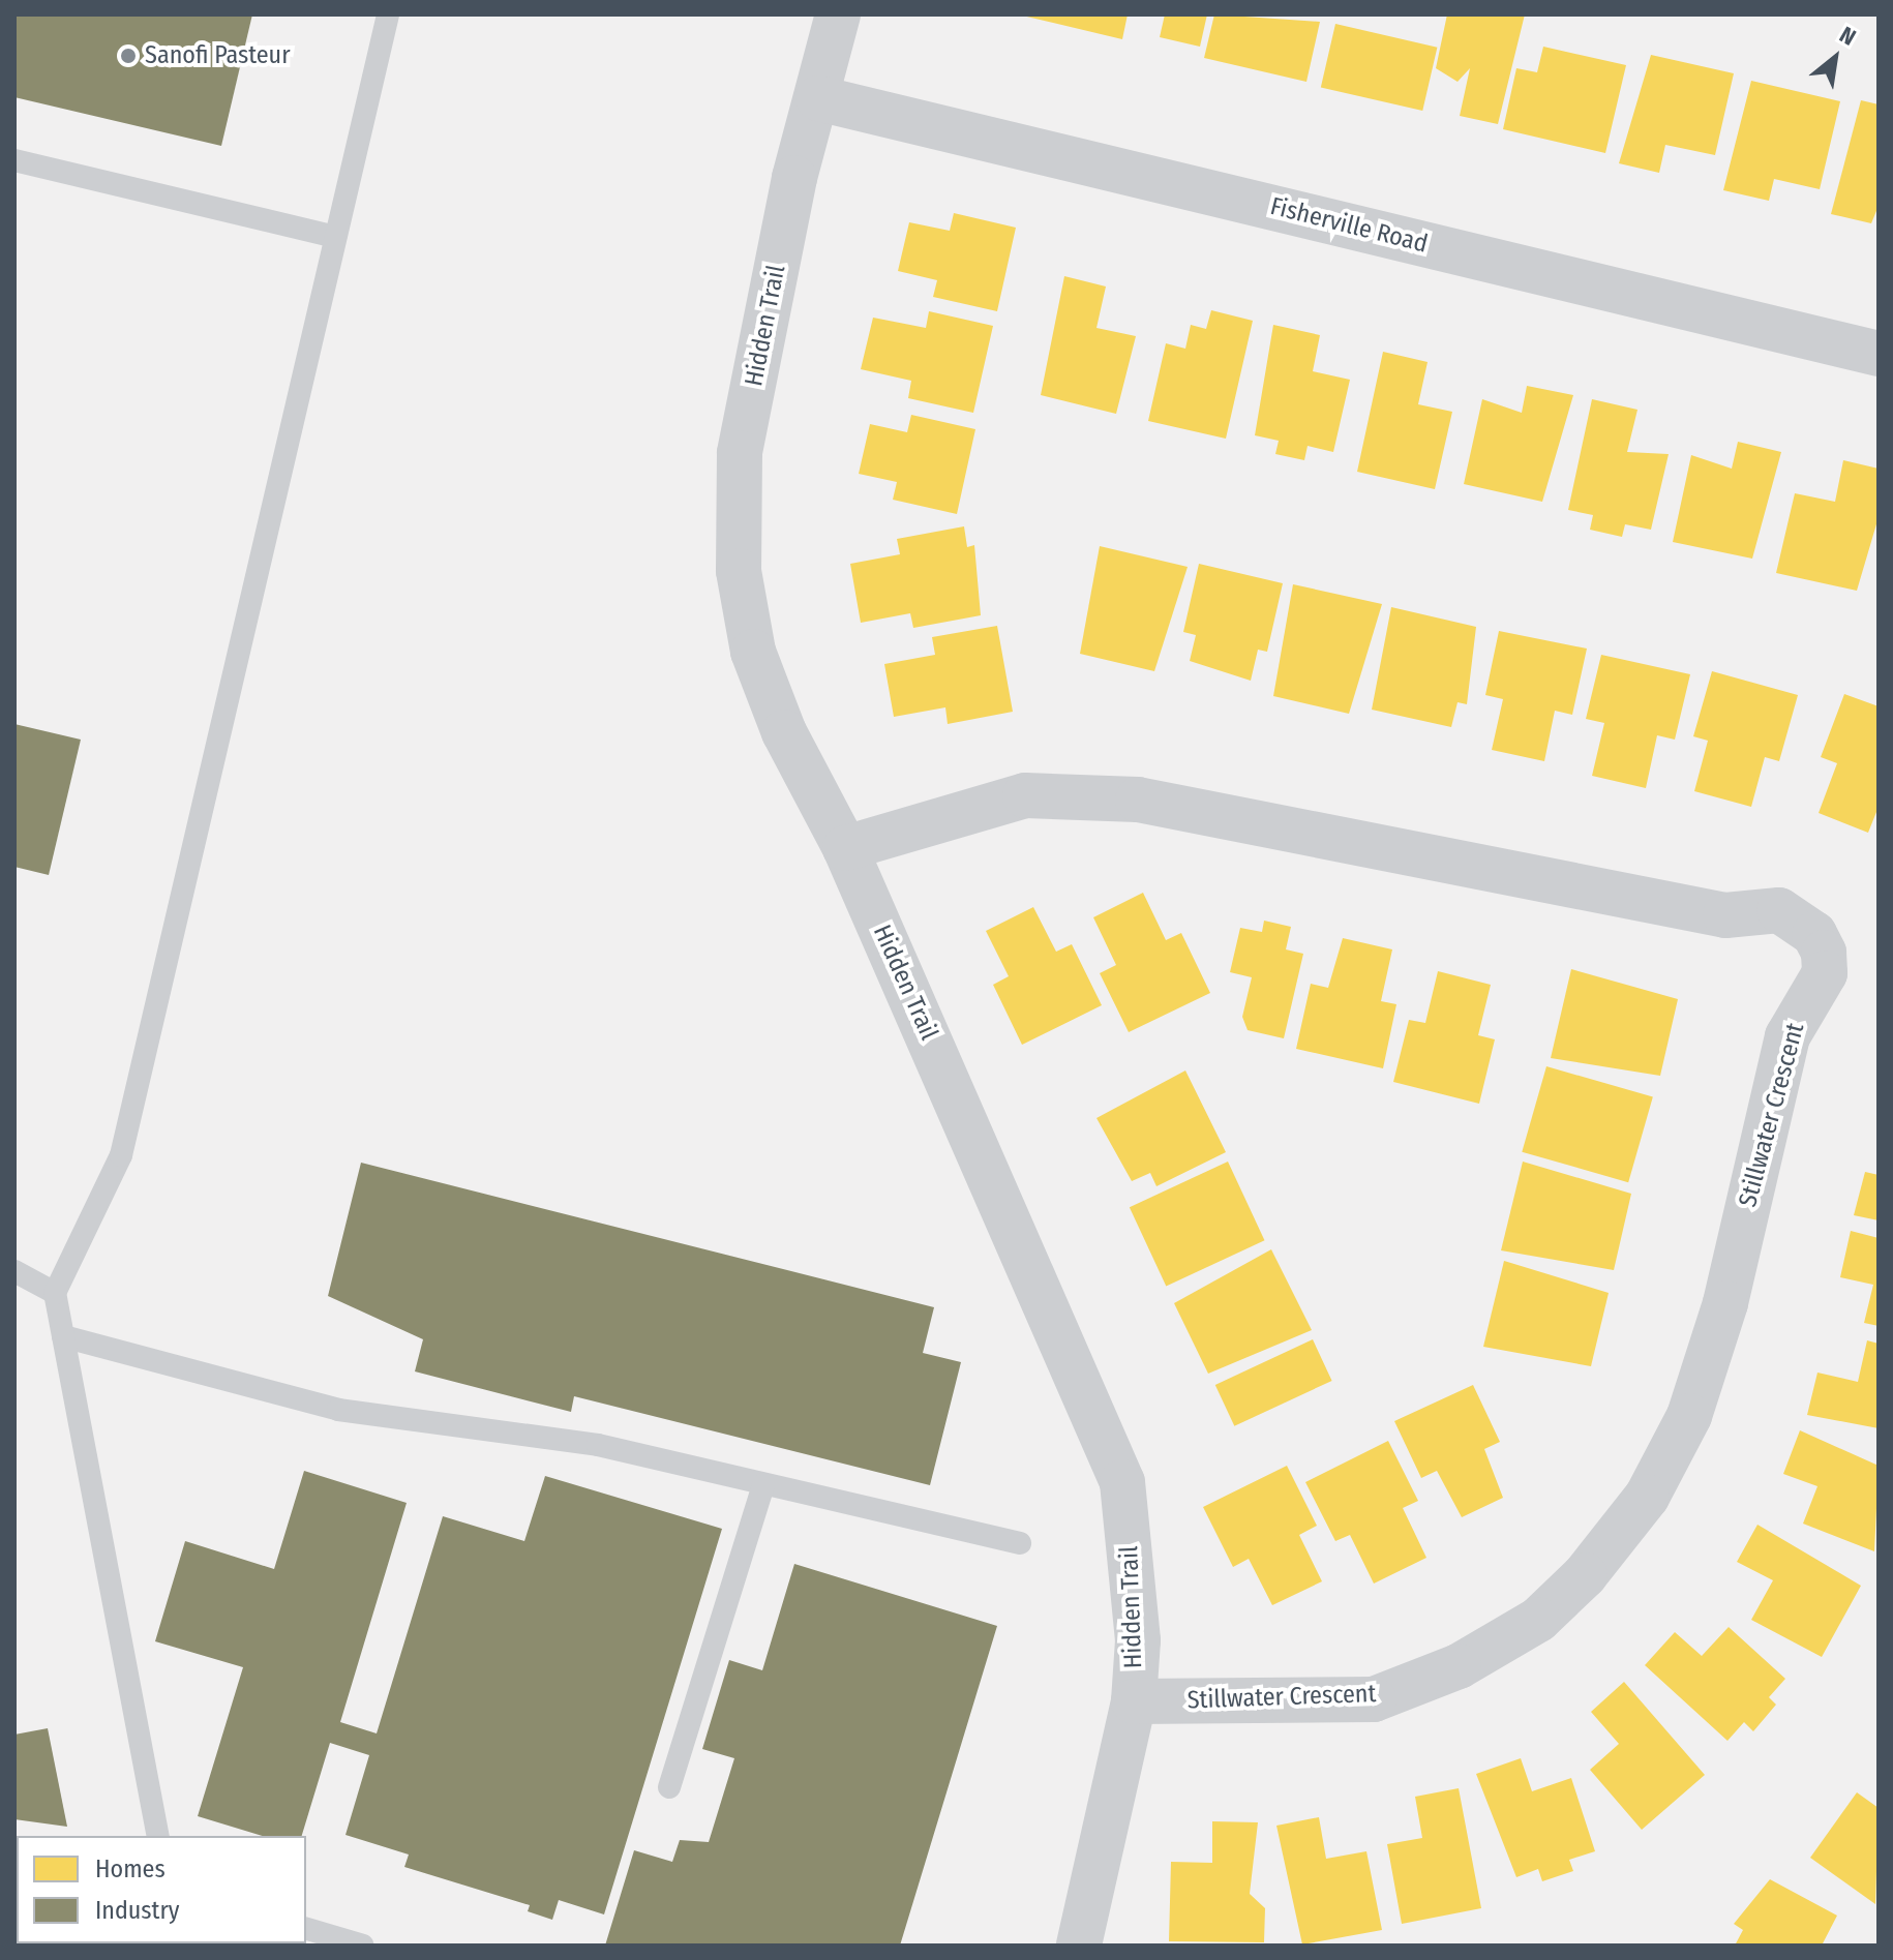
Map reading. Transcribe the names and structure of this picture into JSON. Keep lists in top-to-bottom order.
{
  "streets": {
    "street": ["Fisherville Road", "Hidden Trail", "Stillwater Crescent"]
  },
  "crossings": [
    ["Fisherville Road", "Hidden Trail"],
    ["Hidden Trail", "Stillwater Crescent"]
  ],
  "places": ["Sanofi Pasteur"],
  "legend": ["Homes", "Industry"],
  "north": "top right"
}
